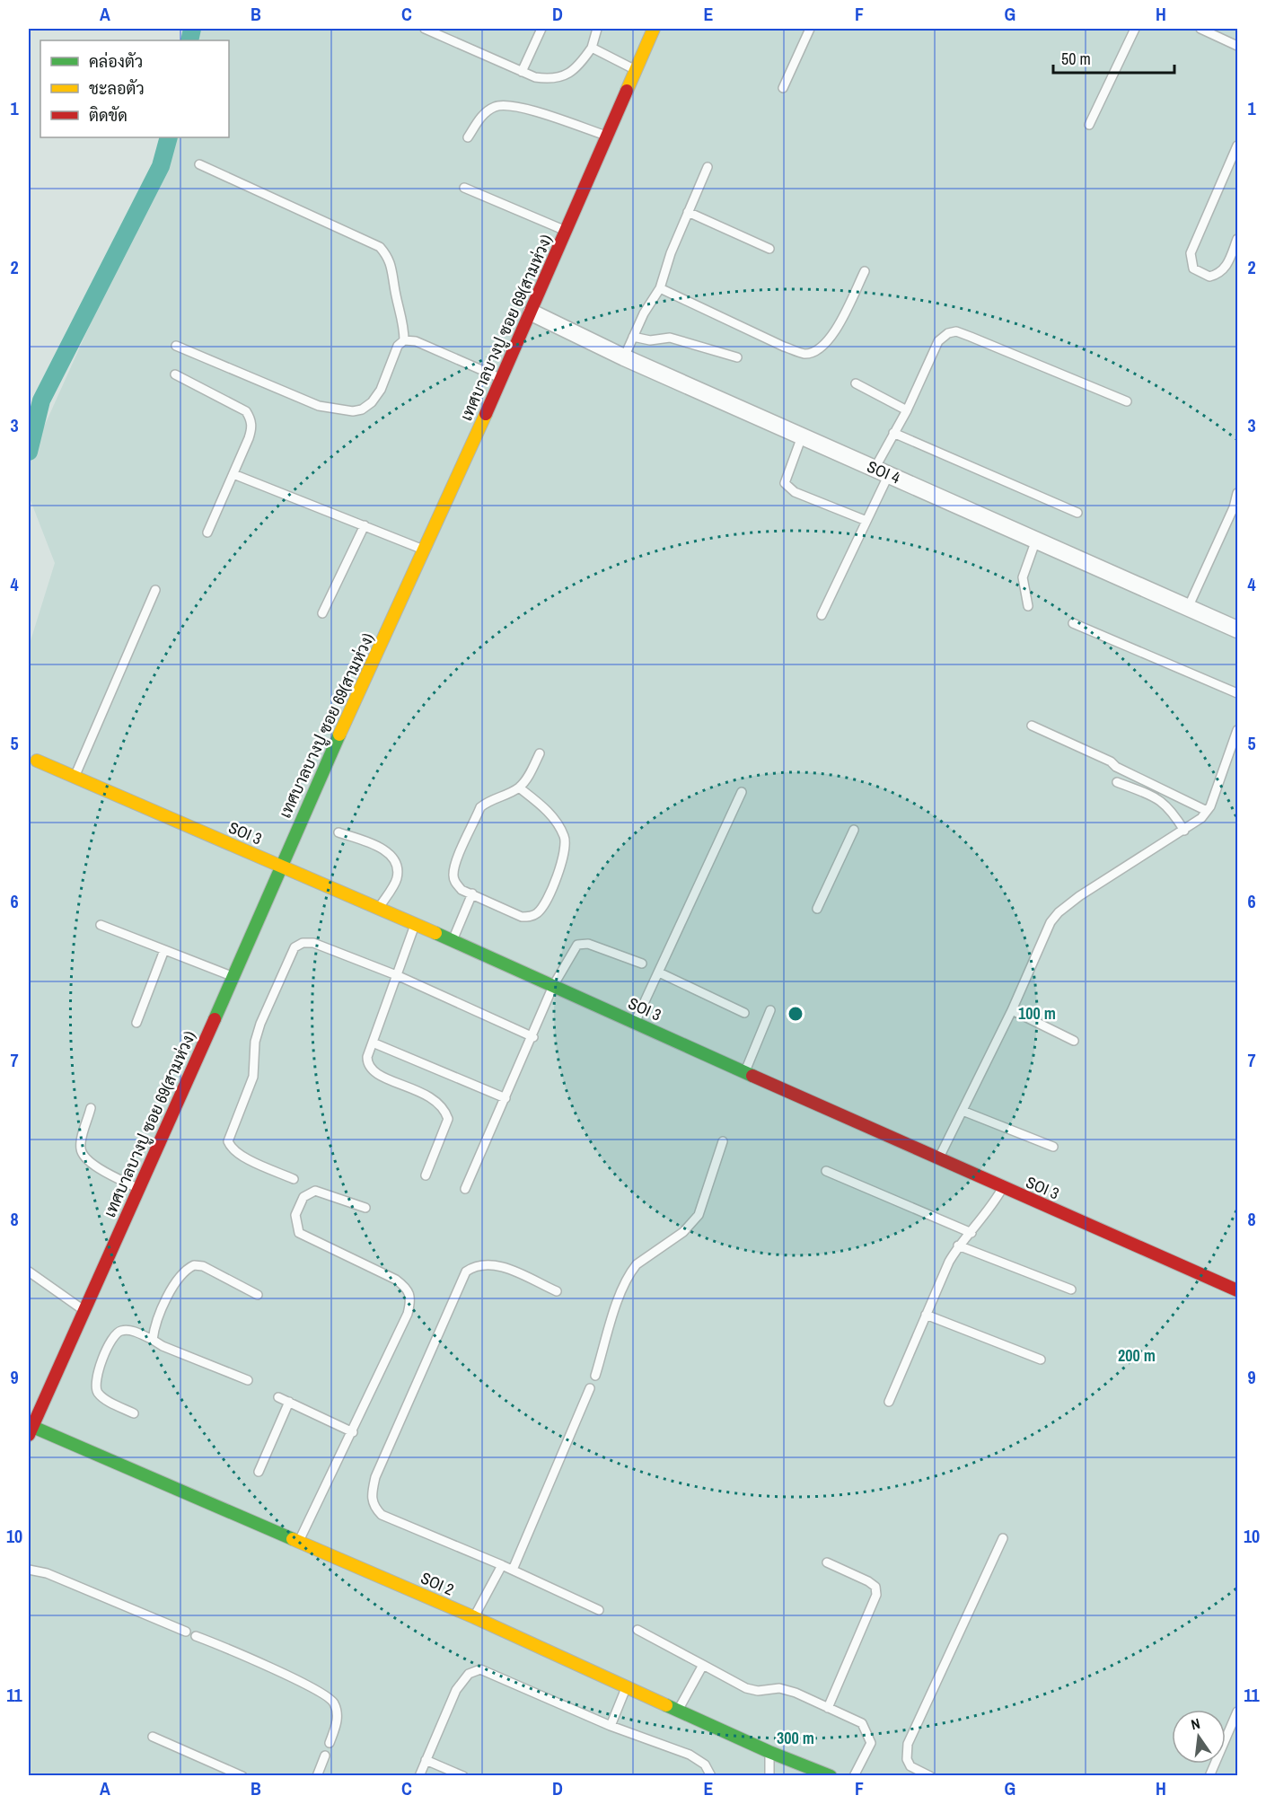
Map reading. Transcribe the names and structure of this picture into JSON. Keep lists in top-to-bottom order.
{
  "streets": {
    "street": [
      "เทศบาลบางปู ซอย 69(สามห่วง)",
      "SOI 4",
      "SOI 3",
      "SOI 2"
    ]
  },
  "crossings": [
    ["เทศบาลบางปู ซอย 69(สามห่วง)", "SOI 4"],
    ["เทศบาลบางปู ซอย 69(สามห่วง)", "SOI 3"],
    ["เทศบาลบางปู ซอย 69(สามห่วง)", "SOI 2"]
  ],
  "legend": ["คล่องตัว", "ชะลอตัว", "ติดขัด"],
  "scale_bar": "50 m",
  "north": "top",
  "grid": {
    "columns": [
      "A",
      "B",
      "C",
      "D",
      "E",
      "F",
      "G",
      "H"
    ],
    "rows": [
      "1",
      "2",
      "3",
      "4",
      "5",
      "6",
      "7",
      "8",
      "9",
      "10",
      "11"
    ]
  },
  "rings": ["100 m", "200 m", "300 m"]
}
